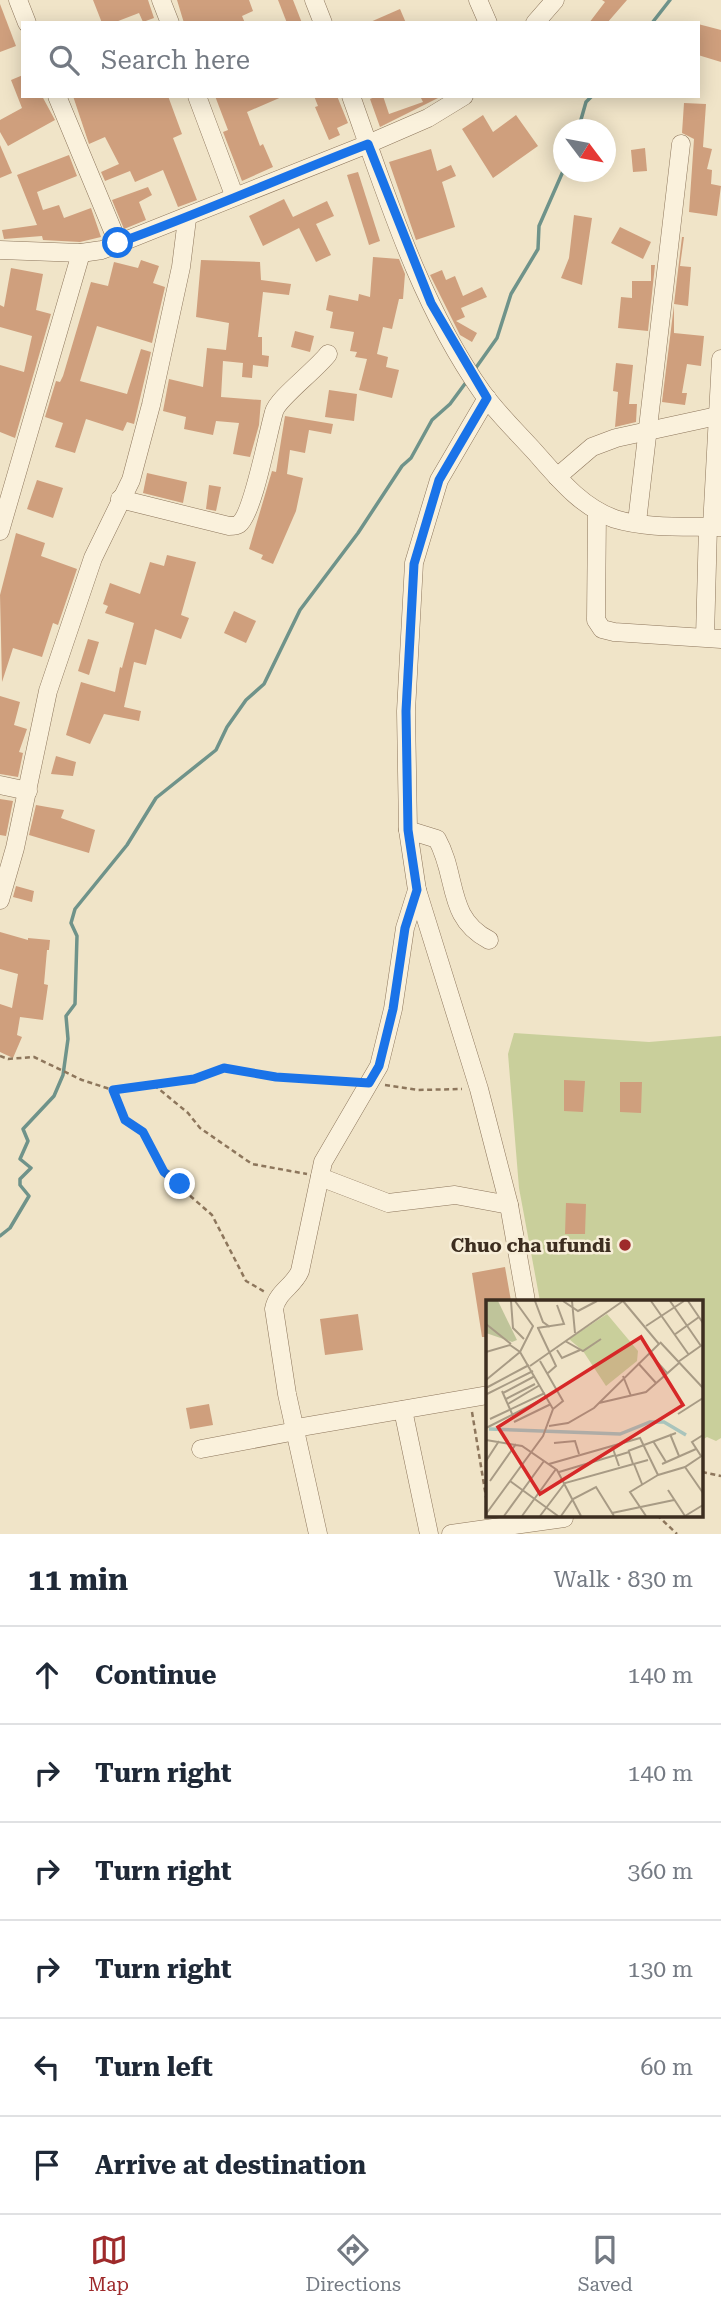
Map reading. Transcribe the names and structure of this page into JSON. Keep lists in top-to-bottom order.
{
  "places": ["Chuo cha ufundi"],
  "north": "bottom right",
  "page": {
    "search": "Search here",
    "heading": ["11 min", "Walk · 830 m"],
    "list": [
      ["Continue", "140 m"],
      ["Turn right", "140 m"],
      ["Turn right", "360 m"],
      ["Turn right", "130 m"],
      ["Turn left", "60 m"],
      "Arrive at destination"
    ],
    "nav": ["Map", "Directions", "Saved"]
  }
}
